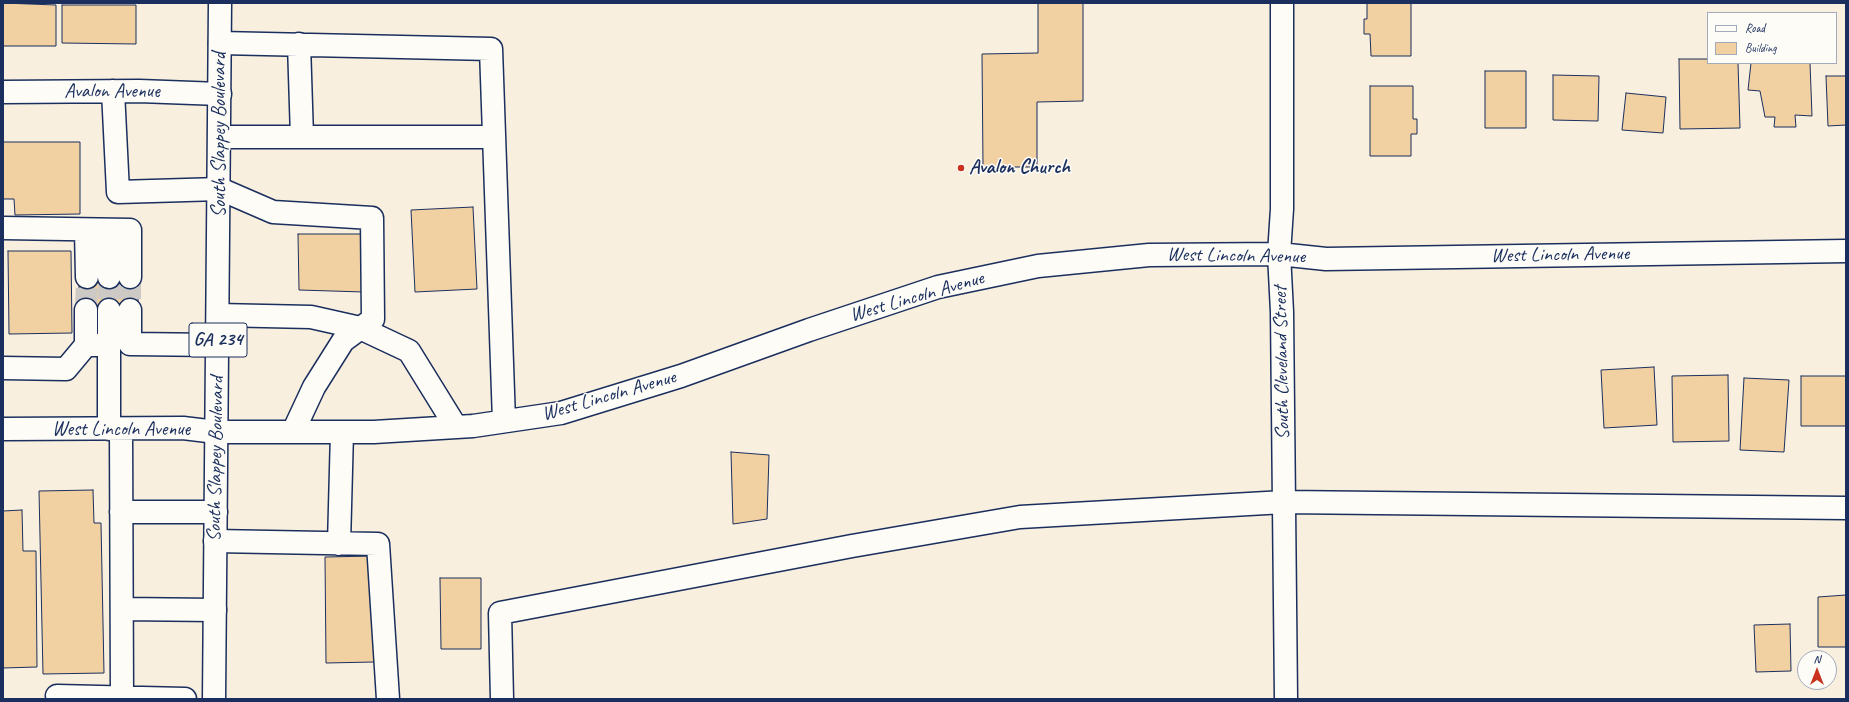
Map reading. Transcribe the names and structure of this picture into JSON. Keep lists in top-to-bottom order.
{
  "streets": {
    "street": [
      "Avalon Avenue",
      "South Slappey Boulevard",
      "West Lincoln Avenue",
      "GA 234",
      "South Cleveland Street"
    ]
  },
  "crossings": [
    ["Avalon Avenue", "South Slappey Boulevard"],
    ["South Slappey Boulevard", "West Lincoln Avenue"],
    ["West Lincoln Avenue", "South Cleveland Street"]
  ],
  "places": ["Avalon Church"],
  "legend": ["Road", "Building"],
  "north": "top"
}
